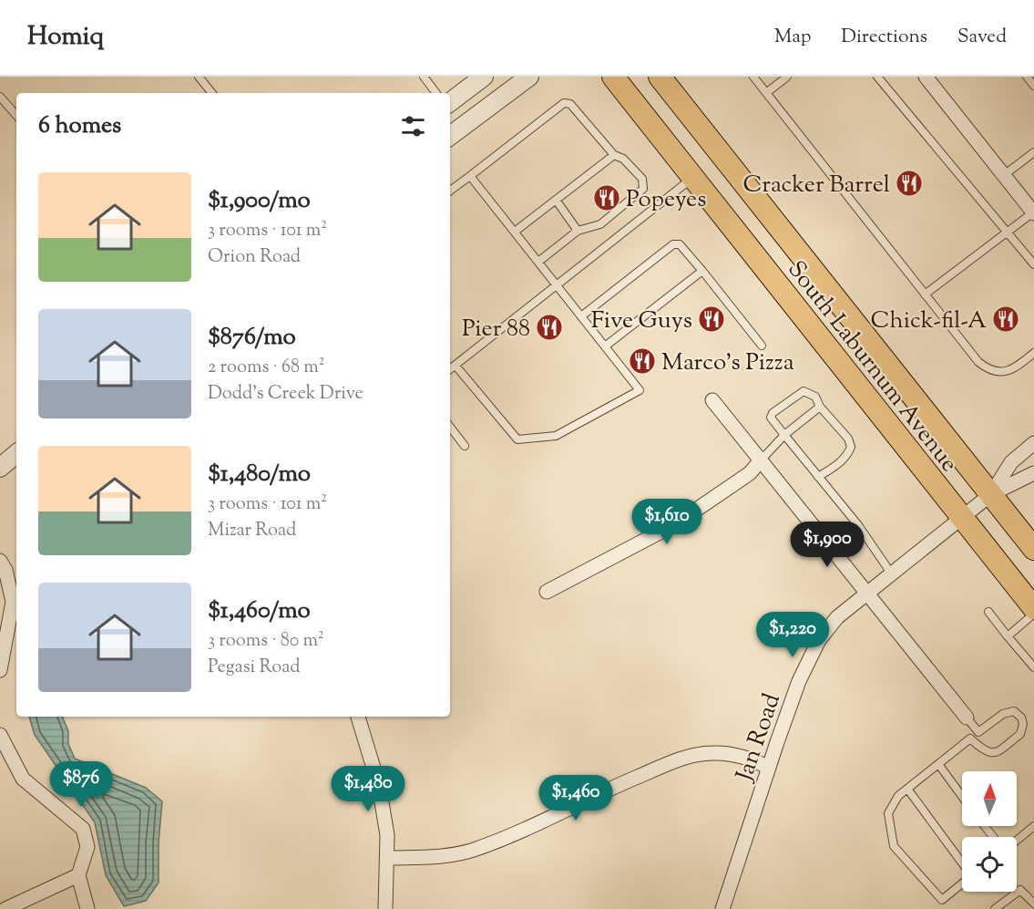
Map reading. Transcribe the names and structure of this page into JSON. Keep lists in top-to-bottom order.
{
  "streets": {
    "main road": ["South Laburnum Avenue"],
    "street": ["Jan Road"]
  },
  "crossings": [
    ["South Laburnum Avenue", "Jan Road"]
  ],
  "places": {
    "restaurant": [
      "Cracker Barrel",
      "Popeyes",
      "Five Guys",
      "Chick-fil-A",
      "Pier 88",
      "Marco's Pizza"
    ]
  },
  "north": "top",
  "page": {
    "header": "Homiq",
    "nav": ["Map", "Directions", "Saved"],
    "heading": "6 homes",
    "list": [
      {
        "name": "$1,900/mo",
        "note": "3 rooms · 101 m² · Orion Road"
      },
      {
        "name": "$876/mo",
        "note": "2 rooms · 68 m² · Dodd's Creek Drive"
      },
      {
        "name": "$1,480/mo",
        "note": "3 rooms · 101 m² · Mizar Road"
      },
      {
        "name": "$1,460/mo",
        "note": "3 rooms · 80 m² · Pegasi Road"
      }
    ],
    "price": [
      "$1,610",
      "$1,900",
      "$1,220",
      "$876",
      "$1,480",
      "$1,460"
    ]
  }
}
